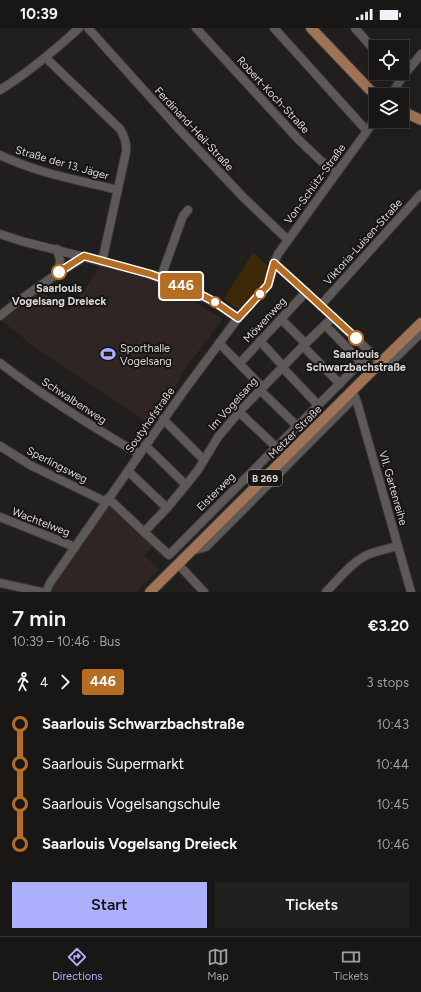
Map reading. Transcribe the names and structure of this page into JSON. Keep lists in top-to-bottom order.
{
  "streets": {
    "main road": ["Metzer Straße", "B 269"],
    "street": [
      "Robert-Koch-Straße",
      "Ferdinand-Heil-Straße",
      "Straße der 13. Jäger",
      "Von-Schütz-Straße",
      "Viktoria-Luisen-Straße",
      "Möwenweg",
      "Schwalbenweg",
      "Im Vogelsang",
      "Soutyhofstraße",
      "Sperlingsweg",
      "VII. Gartenreihe",
      "Elsterweg",
      "Wachtelweg"
    ]
  },
  "crossings": [
    ["Robert-Koch-Straße", "Von-Schütz-Straße"],
    ["Ferdinand-Heil-Straße", "Von-Schütz-Straße"],
    ["Von-Schütz-Straße", "Soutyhofstraße"],
    ["Schwalbenweg", "Soutyhofstraße"],
    ["Im Vogelsang", "Elsterweg"],
    ["Soutyhofstraße", "Sperlingsweg"],
    ["Soutyhofstraße", "Elsterweg"],
    ["Soutyhofstraße", "Wachtelweg"],
    ["Metzer Straße", "VII. Gartenreihe"],
    ["Sperlingsweg", "Elsterweg"]
  ],
  "places": {
    "other": ["Saarlouis Vogelsang Dreieck", "Saarlouis Schwarzbachstraße"],
    "sports": ["Sporthalle Vogelsang"]
  },
  "lines": ["bus line 446"],
  "page": {
    "status": "10:39",
    "on_map": "446",
    "heading": ["7 min", "10:39 – 10:46 · Bus", "€3.20"],
    "legs": ["4", "446", "3 stops"],
    "list": [
      {
        "name": "Saarlouis Schwarzbachstraße",
        "value": "10:43"
      },
      {
        "name": "Saarlouis Supermarkt",
        "value": "10:44"
      },
      {
        "name": "Saarlouis Vogelsangschule",
        "value": "10:45"
      },
      {
        "name": "Saarlouis Vogelsang Dreieck",
        "value": "10:46"
      }
    ],
    "buttons": ["Start", "Tickets"],
    "tabs": ["Directions", "Map", "Tickets"]
  }
}
